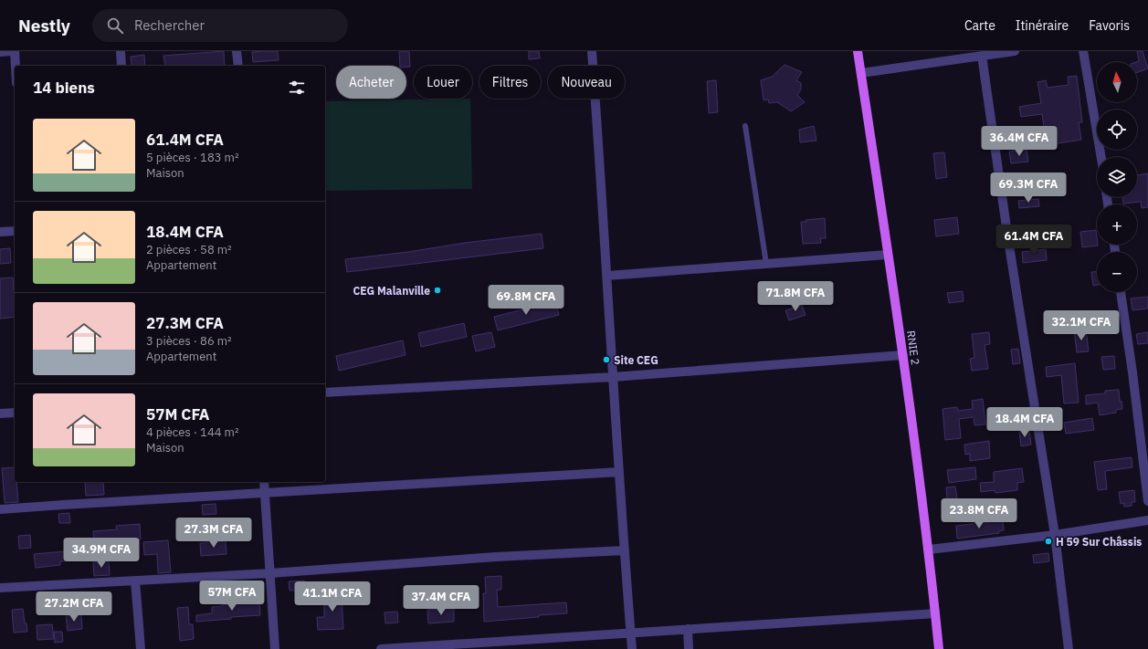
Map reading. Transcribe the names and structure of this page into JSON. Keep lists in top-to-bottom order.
{
  "streets": {
    "main road": ["RNIE 2"]
  },
  "places": ["CEG Malanville", "Site CEG", "H 59 Sur Châssis"],
  "north": "top",
  "page": {
    "header": "Nestly",
    "search": "Rechercher",
    "nav": ["Carte", "Itinéraire", "Favoris"],
    "map_buttons": ["+", "−"],
    "chip": [
      "Acheter",
      "Louer",
      "Filtres",
      "Nouveau"
    ],
    "heading": "14 biens",
    "list": [
      {
        "name": "61.4M CFA",
        "note": "5 pièces · 183 m² · Maison"
      },
      {
        "name": "18.4M CFA",
        "note": "2 pièces · 58 m² · Appartement"
      },
      {
        "name": "27.3M CFA",
        "note": "3 pièces · 86 m² · Appartement"
      },
      {
        "name": "57M CFA",
        "note": "4 pièces · 144 m² · Maison"
      }
    ],
    "price": [
      "36.4M CFA",
      "69.3M CFA",
      "61.4M CFA",
      "71.8M CFA",
      "69.8M CFA",
      "32.1M CFA",
      "18.4M CFA",
      "23.8M CFA",
      "27.3M CFA",
      "34.9M CFA",
      "57M CFA",
      "41.1M CFA",
      "37.4M CFA",
      "27.2M CFA"
    ]
  }
}
